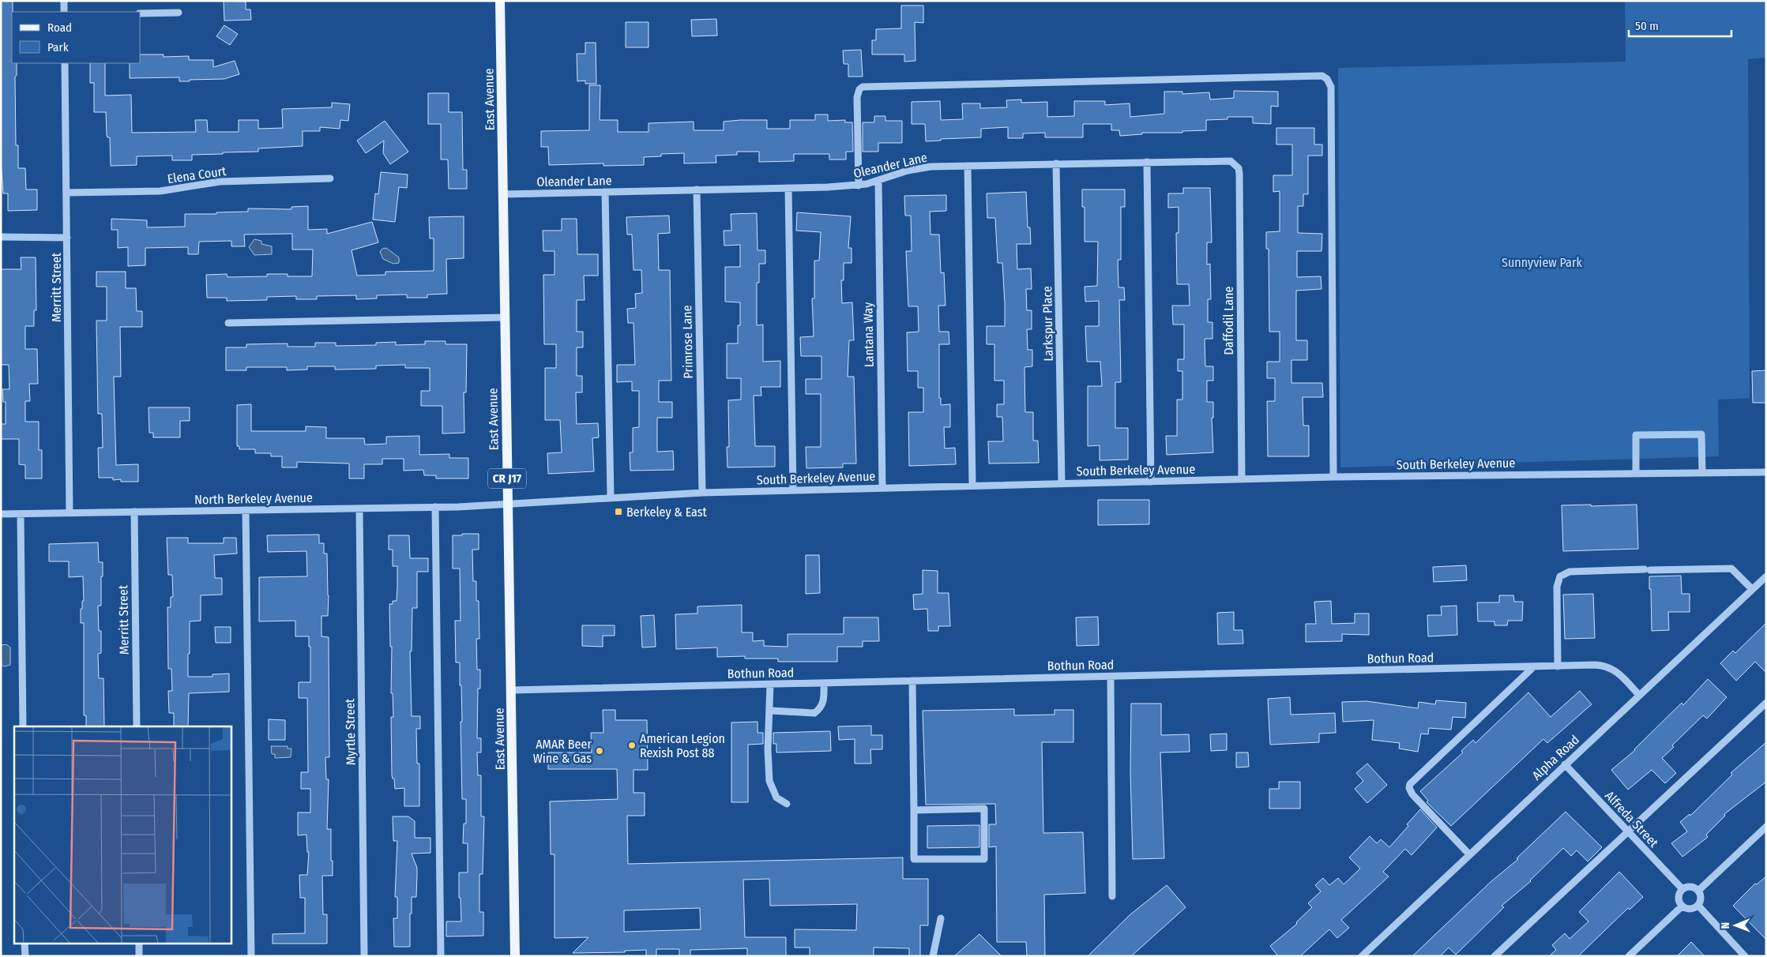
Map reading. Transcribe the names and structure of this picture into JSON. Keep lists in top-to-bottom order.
{
  "streets": {
    "main road": ["East Avenue", "CR J17"],
    "street": [
      "Oleander Lane",
      "Elena Court",
      "Merritt Street",
      "Daffodil Lane",
      "Larkspur Place",
      "Lantana Way",
      "Primrose Lane",
      "South Berkeley Avenue",
      "North Berkeley Avenue",
      "Bothun Road",
      "Myrtle Street",
      "Alpha Road",
      "Alfreda Street"
    ]
  },
  "crossings": [
    ["East Avenue", "Oleander Lane"],
    ["East Avenue", "South Berkeley Avenue"],
    ["East Avenue", "North Berkeley Avenue"],
    ["East Avenue", "Bothun Road"],
    ["Oleander Lane", "Daffodil Lane"],
    ["Oleander Lane", "Larkspur Place"],
    ["Oleander Lane", "Lantana Way"],
    ["Oleander Lane", "Primrose Lane"],
    ["Elena Court", "Merritt Street"],
    ["Merritt Street", "North Berkeley Avenue"],
    ["Daffodil Lane", "South Berkeley Avenue"],
    ["Larkspur Place", "South Berkeley Avenue"],
    ["Lantana Way", "South Berkeley Avenue"],
    ["Primrose Lane", "South Berkeley Avenue"],
    ["South Berkeley Avenue", "North Berkeley Avenue"],
    ["North Berkeley Avenue", "Myrtle Street"],
    ["Bothun Road", "Alpha Road"],
    ["Alpha Road", "Alfreda Street"]
  ],
  "parks": ["Sunnyview Park"],
  "places": {
    "transit": ["Berkeley & East"],
    "other": ["American Legion Rexish Post 88", "AMAR Beer Wine & Gas"]
  },
  "legend": ["Road", "Park"],
  "scale_bar": "50 m",
  "north": "left"
}
